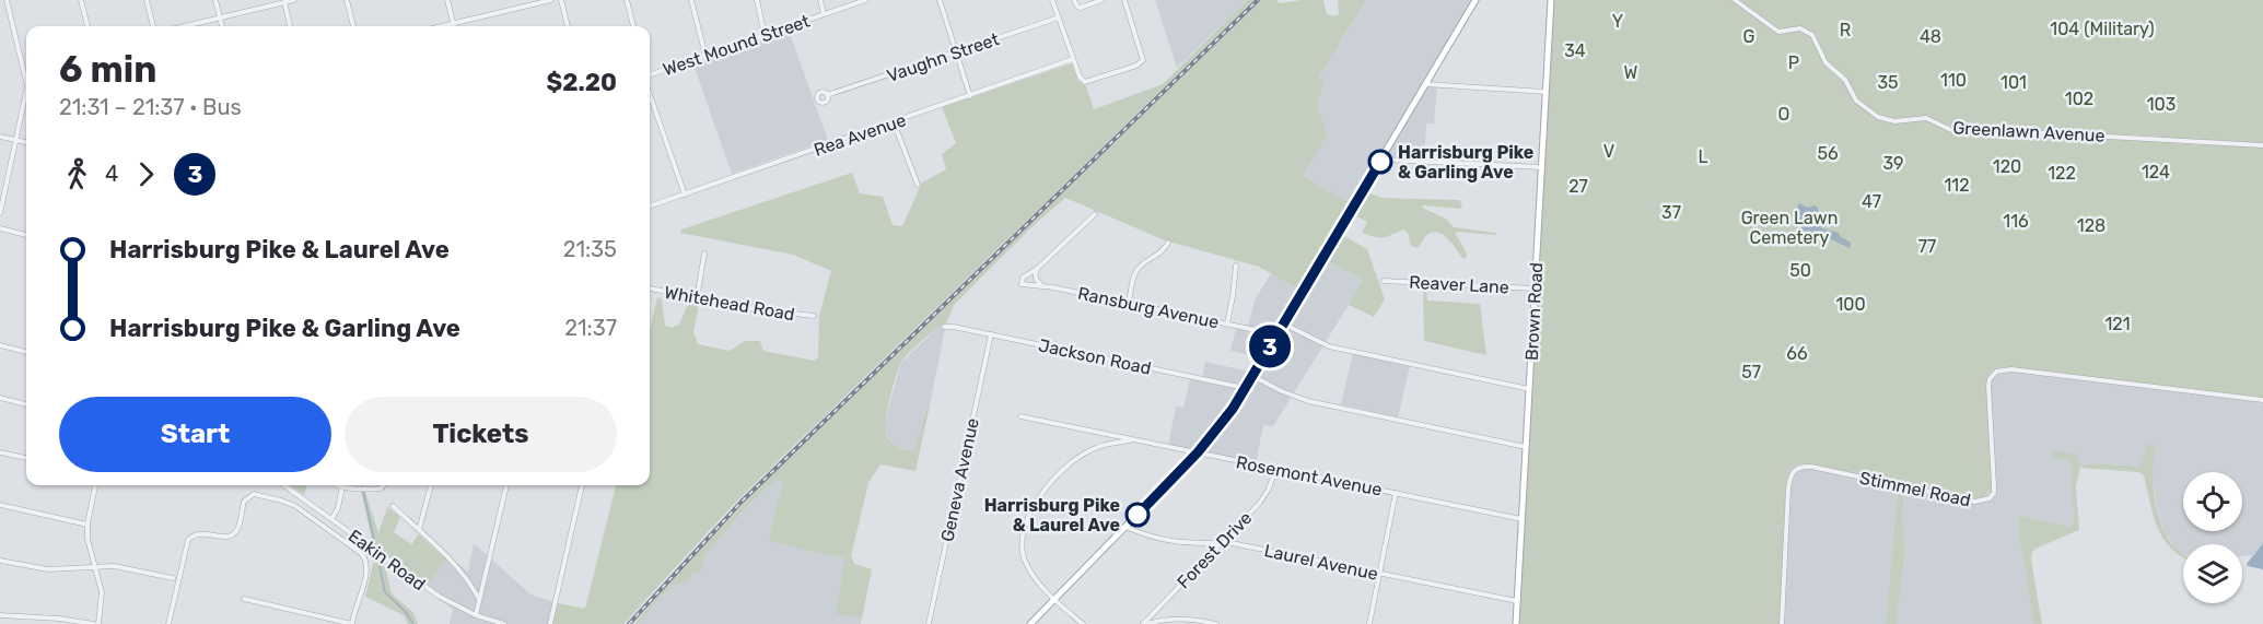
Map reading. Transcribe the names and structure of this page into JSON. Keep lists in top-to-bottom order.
{
  "streets": {
    "main road": ["Brown Road"],
    "street": [
      "West Mound Street",
      "Vaughn Street",
      "Greenlawn Avenue",
      "Rea Avenue",
      "Reaver Lane",
      "Whitehead Road",
      "Ransburg Avenue",
      "Jackson Road",
      "Rosemont Avenue",
      "Geneva Avenue",
      "Stimmel Road",
      "Forest Drive",
      "Eakin Road",
      "Laurel Avenue"
    ]
  },
  "crossings": [
    ["Reaver Lane", "Brown Road"],
    ["Brown Road", "Rosemont Avenue"],
    ["Brown Road", "Laurel Avenue"],
    ["Jackson Road", "Geneva Avenue"],
    ["Rosemont Avenue", "Forest Drive"],
    ["Forest Drive", "Laurel Avenue"]
  ],
  "parks": [
    "Y",
    "104 (Military)",
    "R",
    "G",
    "48",
    "34",
    "P",
    "W",
    "110",
    "35",
    "101",
    "102",
    "103",
    "O",
    "V",
    "56",
    "L",
    "39",
    "120",
    "124",
    "122",
    "112",
    "27",
    "47",
    "37",
    "Green Lawn Cemetery",
    "116",
    "128",
    "77",
    "50",
    "100",
    "121",
    "66",
    "57"
  ],
  "places": ["Harrisburg Pike & Garling Ave", "Harrisburg Pike & Laurel Ave"],
  "lines": ["bus line 3"],
  "page": {
    "on_map": "3",
    "heading": ["6 min", "21:31 – 21:37 · Bus", "$2.20"],
    "legs": ["4", "3"],
    "list": [
      {
        "name": "Harrisburg Pike & Laurel Ave",
        "value": "21:35"
      },
      {
        "name": "Harrisburg Pike & Garling Ave",
        "value": "21:37"
      }
    ],
    "buttons": ["Start", "Tickets"]
  }
}
